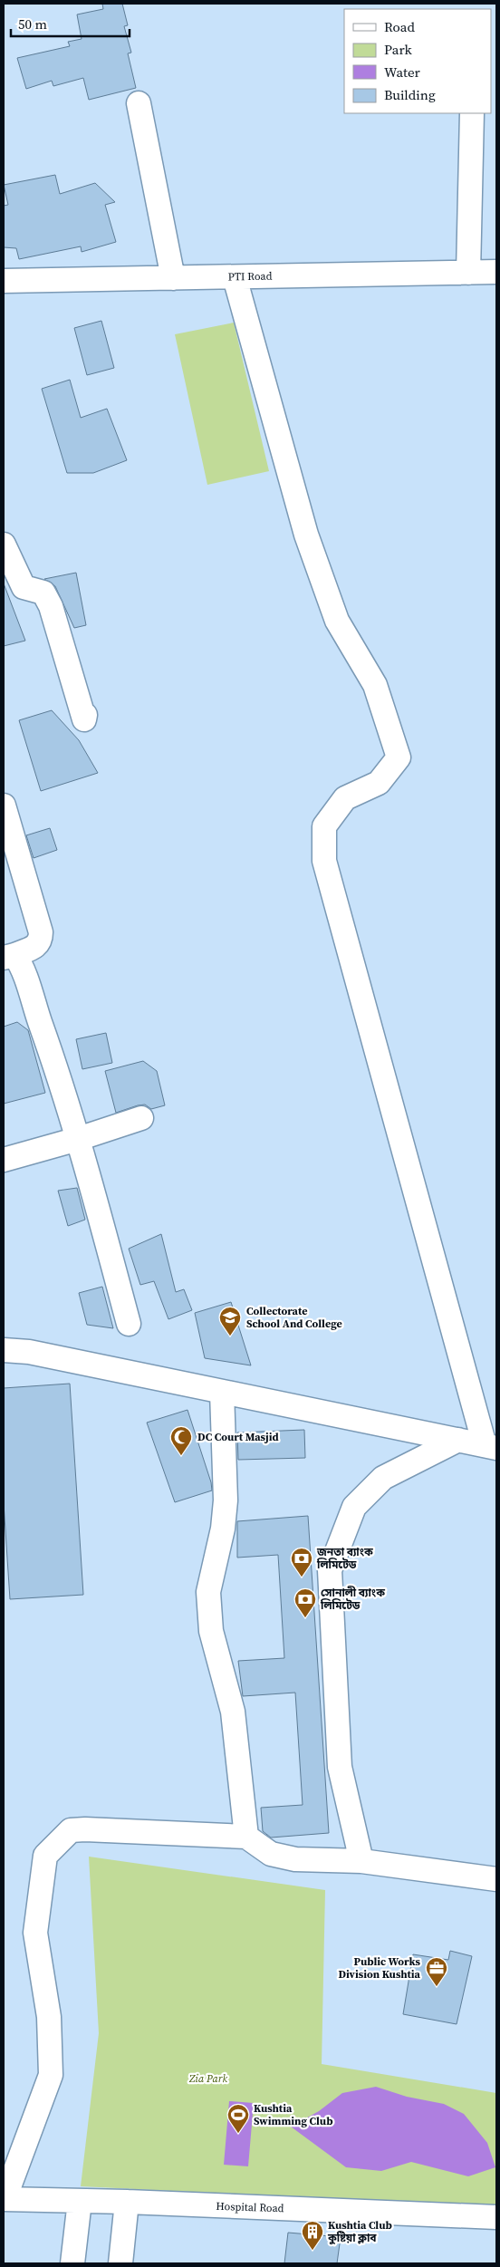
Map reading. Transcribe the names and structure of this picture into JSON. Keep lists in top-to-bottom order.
{
  "streets": {
    "street": ["PTI Road", "Hospital Road"]
  },
  "parks": ["Zia Park"],
  "places": {
    "school or university": ["Collectorate School And College"],
    "mosque": ["DC Court Masjid"],
    "bank": ["জনতা ব্যাংক লিমিটেড", "সোনালী ব্যাংক লিমিটেড"],
    "office": ["Public Works Division Kushtia"],
    "sports": ["Kushtia Swimming Club"],
    "building": ["Kushtia Club কুষ্টিয়া ক্লাব"]
  },
  "legend": [
    "Road",
    "Park",
    "Water",
    "Building"
  ],
  "scale_bar": "50 m"
}
